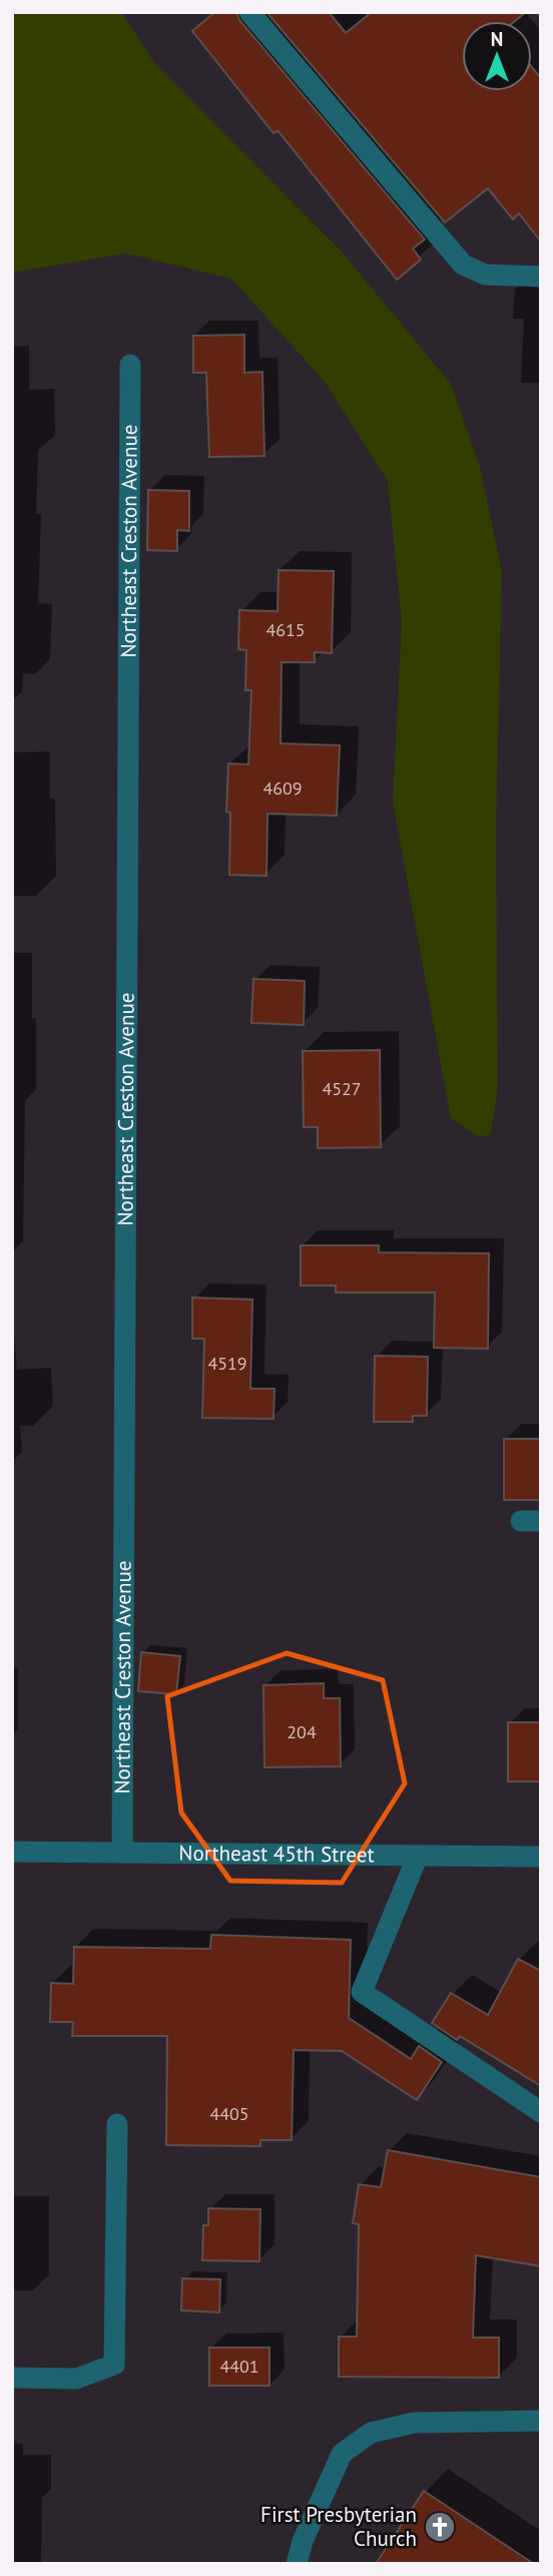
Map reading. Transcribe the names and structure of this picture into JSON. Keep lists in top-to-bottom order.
{
  "streets": {
    "street": ["Northeast Creston Avenue", "Northeast 45th Street"]
  },
  "crossings": [
    ["Northeast Creston Avenue", "Northeast 45th Street"]
  ],
  "places": {
    "church": ["First Presbyterian Church"]
  },
  "house_numbers": [
    "4615",
    "4609",
    "4527",
    "4519",
    "204",
    "4405",
    "4401"
  ],
  "north": "top"
}
